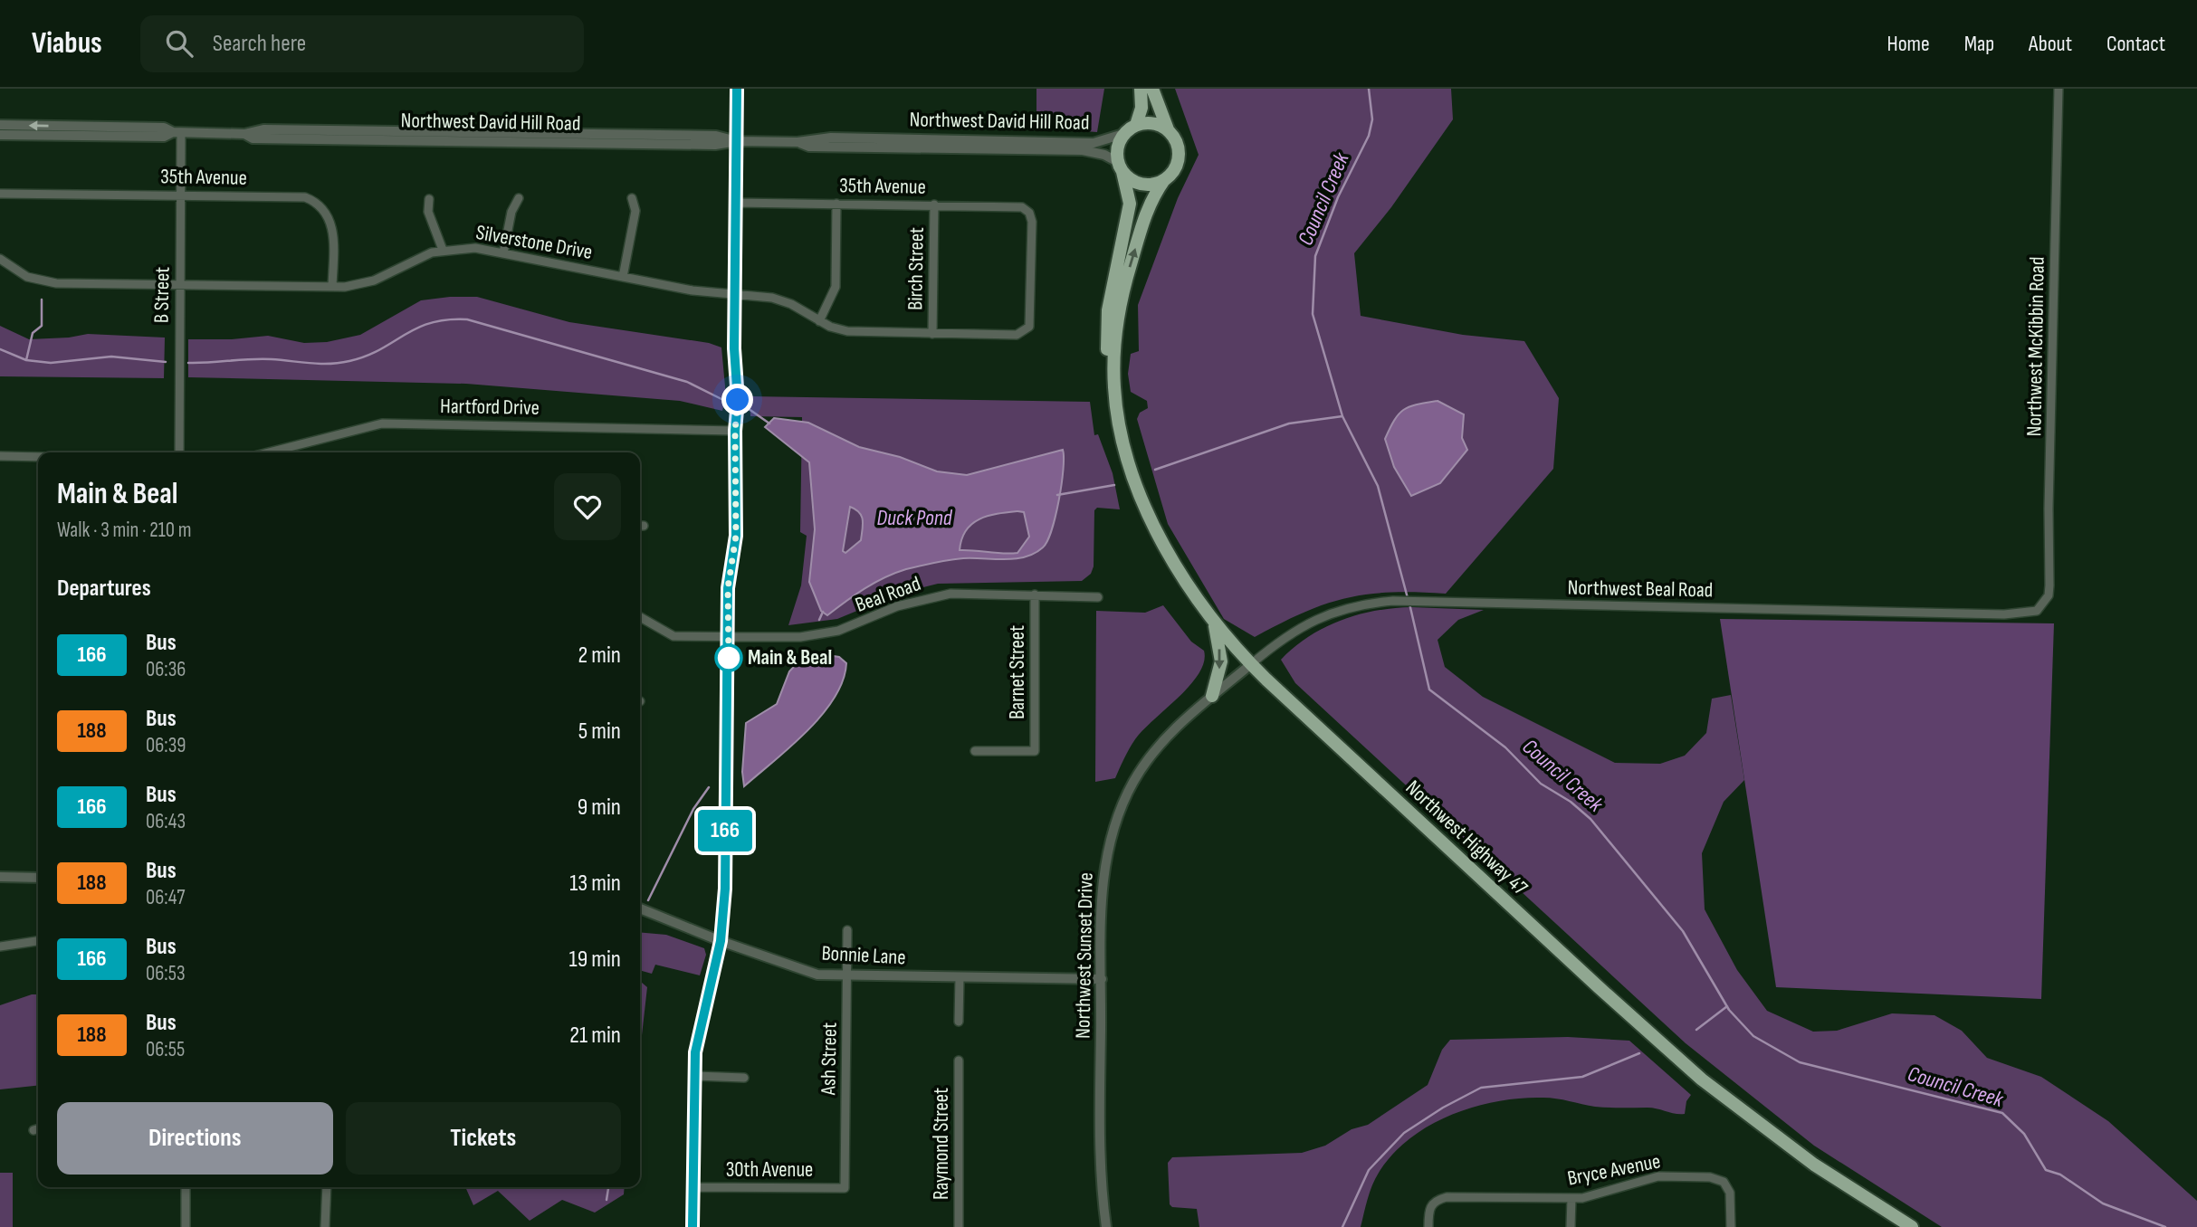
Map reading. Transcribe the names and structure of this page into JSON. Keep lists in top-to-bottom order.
{
  "streets": {
    "main road": ["Northwest Highway 47"],
    "street": [
      "Northwest David Hill Road",
      "35th Avenue",
      "Silverstone Drive",
      "Birch Street",
      "B Street",
      "Northwest McKibbin Road",
      "Hartford Drive",
      "Northwest Beal Road",
      "Beal Road",
      "Barnet Street",
      "Bonnie Lane",
      "Northwest Sunset Drive",
      "Ash Street",
      "Raymond Street",
      "30th Avenue",
      "Bryce Avenue"
    ]
  },
  "crossings": [
    ["Northwest David Hill Road", "B Street"],
    ["Northwest David Hill Road", "Northwest Highway 47"],
    ["35th Avenue", "Silverstone Drive"],
    ["35th Avenue", "Birch Street"],
    ["35th Avenue", "B Street"],
    ["Silverstone Drive", "Birch Street"],
    ["Silverstone Drive", "B Street"],
    ["Northwest McKibbin Road", "Northwest Beal Road"],
    ["Northwest Beal Road", "Northwest Highway 47"],
    ["Northwest Beal Road", "Northwest Sunset Drive"],
    ["Beal Road", "Barnet Street"],
    ["Northwest Highway 47", "Northwest Sunset Drive"],
    ["Bonnie Lane", "Northwest Sunset Drive"],
    ["Bonnie Lane", "Ash Street"],
    ["Ash Street", "30th Avenue"]
  ],
  "water": ["Council Creek", "Duck Pond"],
  "places": ["Main & Beal"],
  "lines": ["bus line 166"],
  "page": {
    "header": "Viabus",
    "search": "Search here",
    "nav": [
      "Home",
      "Map",
      "About",
      "Contact"
    ],
    "on_map": "166",
    "heading": [
      ["Main & Beal", "Walk · 3 min · 210 m"],
      "Departures"
    ],
    "list": [
      {
        "mark": "166",
        "name": "Bus",
        "note": "06:36",
        "value": "2 min"
      },
      {
        "mark": "188",
        "name": "Bus",
        "note": "06:39",
        "value": "5 min"
      },
      {
        "mark": "166",
        "name": "Bus",
        "note": "06:43",
        "value": "9 min"
      },
      {
        "mark": "188",
        "name": "Bus",
        "note": "06:47",
        "value": "13 min"
      },
      {
        "mark": "166",
        "name": "Bus",
        "note": "06:53",
        "value": "19 min"
      },
      {
        "mark": "188",
        "name": "Bus",
        "note": "06:55",
        "value": "21 min"
      }
    ],
    "buttons": ["Directions", "Tickets"]
  }
}
